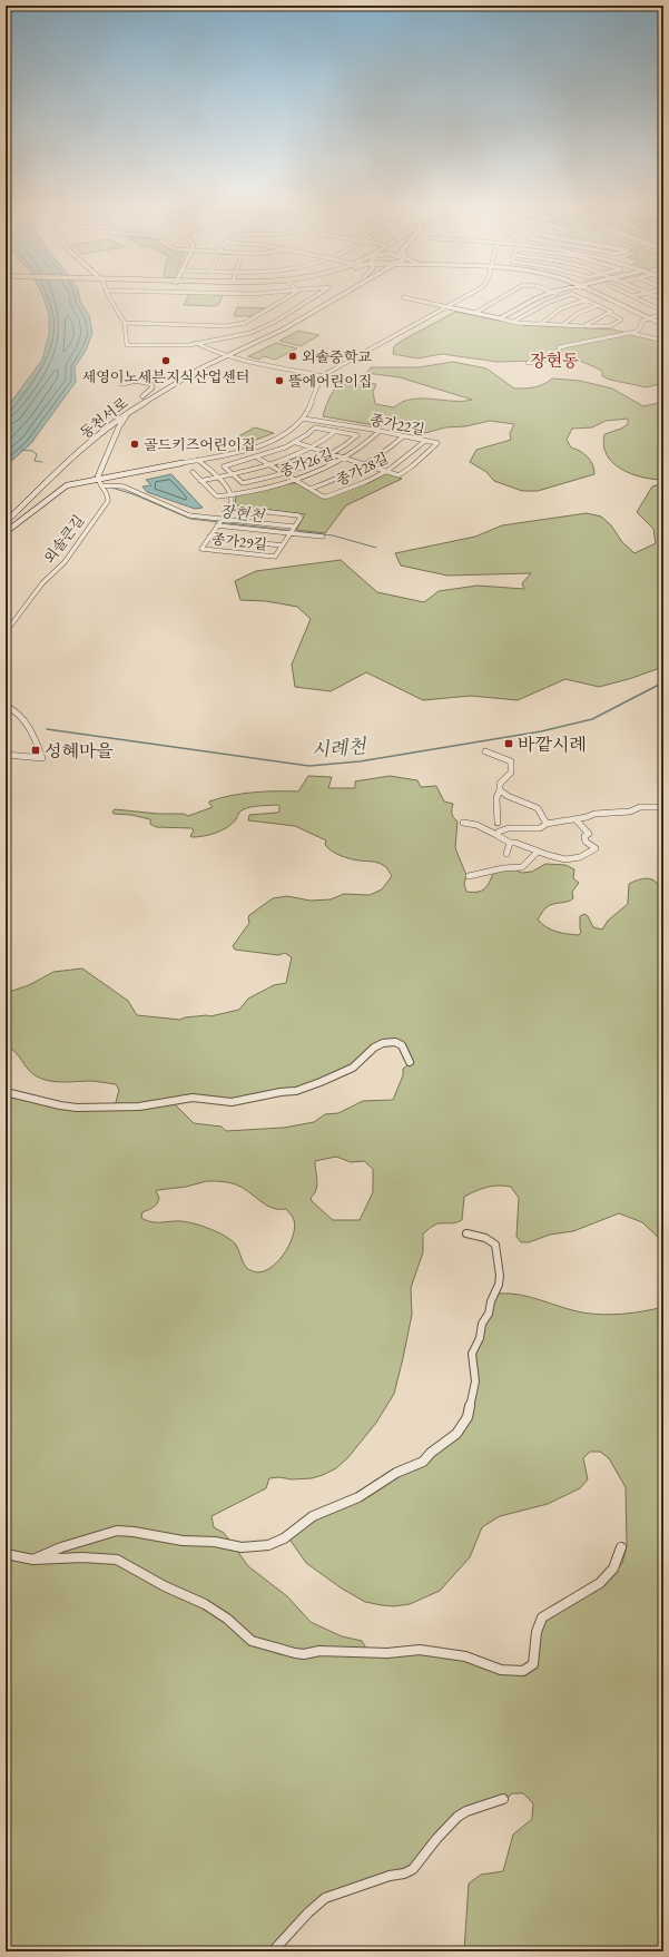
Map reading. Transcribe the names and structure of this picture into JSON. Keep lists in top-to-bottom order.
{
  "streets": {
    "main road": ["동천서로"],
    "street": [
      "종가22길",
      "종가26길",
      "종가28길",
      "외솔큰길",
      "종가29길"
    ]
  },
  "crossings": [
    ["종가22길", "종가26길"],
    ["종가22길", "종가28길"],
    ["종가26길", "종가29길"]
  ],
  "districts": ["장현동"],
  "water": ["장현천", "시례천"],
  "places": {
    "other": [
      "외솔중학교",
      "세영이노세븐지식산업센터",
      "뜰에어린이집",
      "골드키즈어린이집"
    ],
    "transit": ["바깥시례", "성혜마을"]
  }
}
